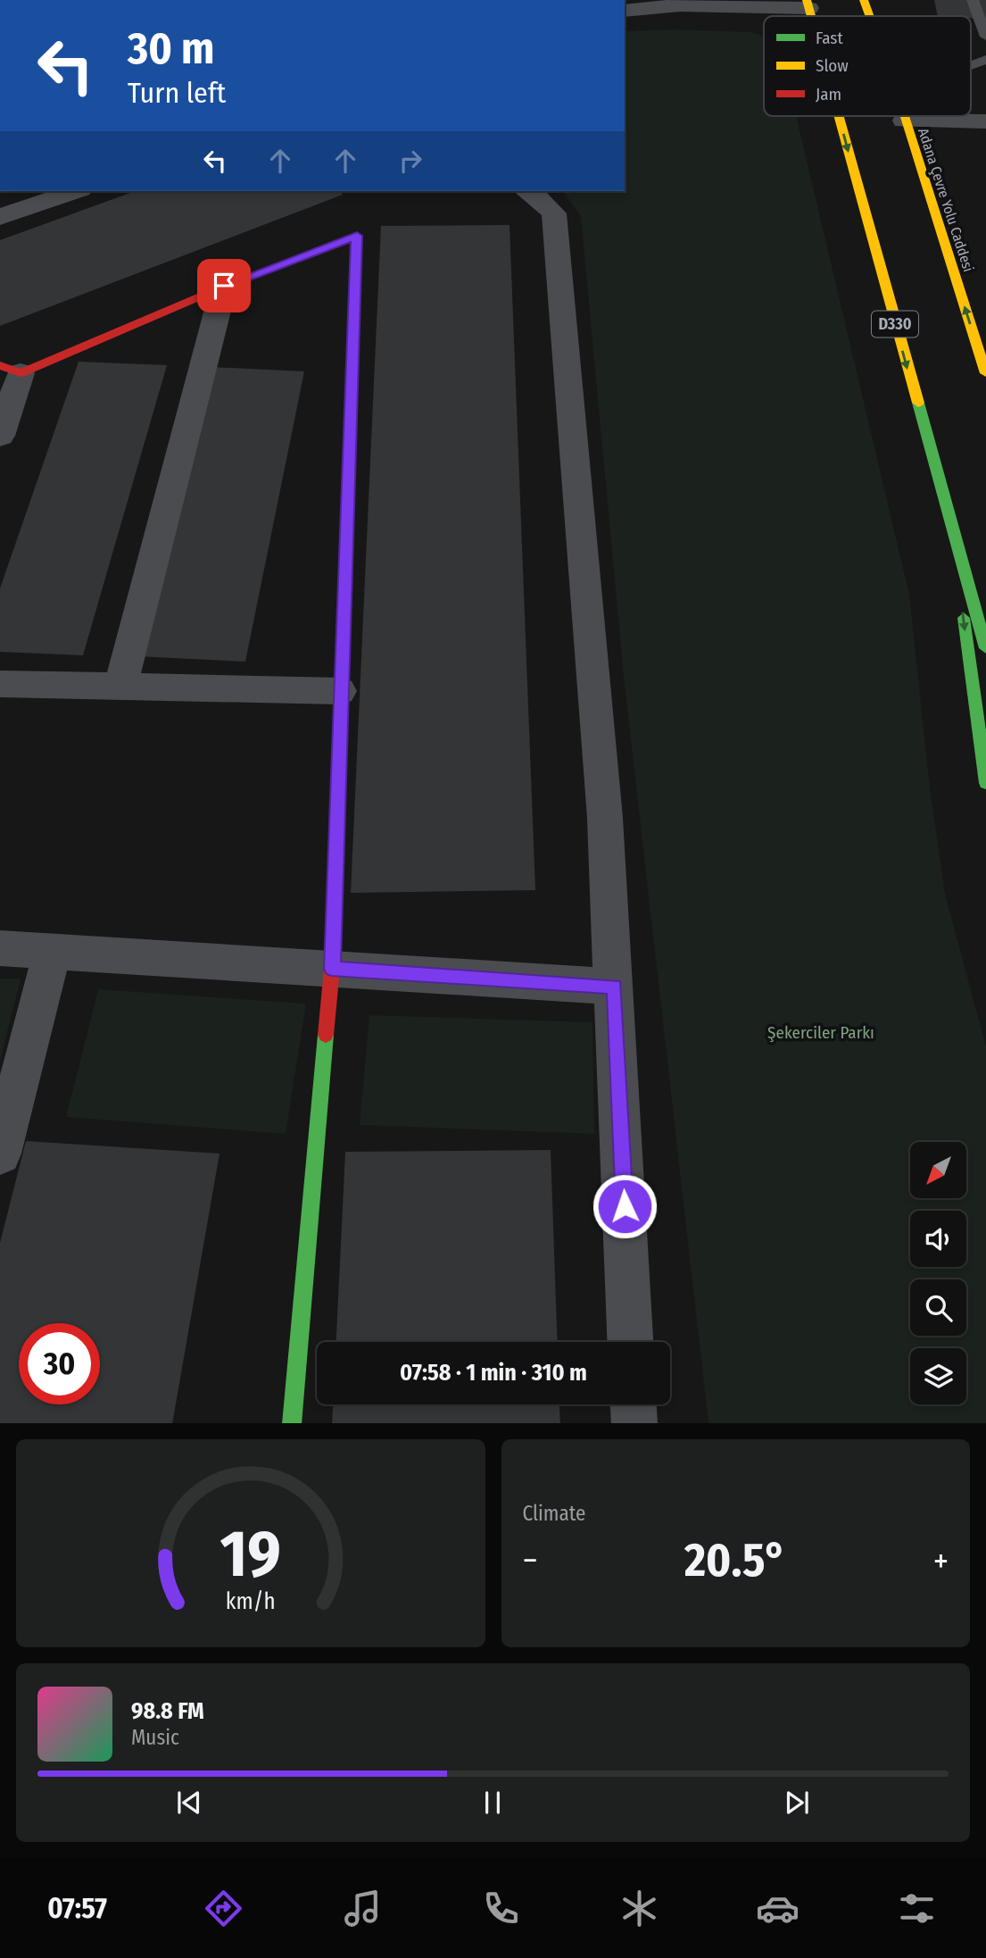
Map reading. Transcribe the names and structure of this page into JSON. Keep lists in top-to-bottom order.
{
  "streets": {
    "main road": ["Adana Çevre Yolu Caddesi", "D330"]
  },
  "parks": ["Şekerciler Parkı"],
  "legend": ["Fast", "Slow", "Jam"],
  "north": "bottom left",
  "page": {
    "turn": ["30 m", "Turn left"],
    "limit": "30",
    "trip": "07:58 · 1 min · 310 m",
    "tile": "Climate",
    "heat": ["−", "20.5°", "+"],
    "song": ["98.8 FM", "Music"],
    "tabs": "07:57",
    "gauge": ["19", "km/h"]
  }
}
